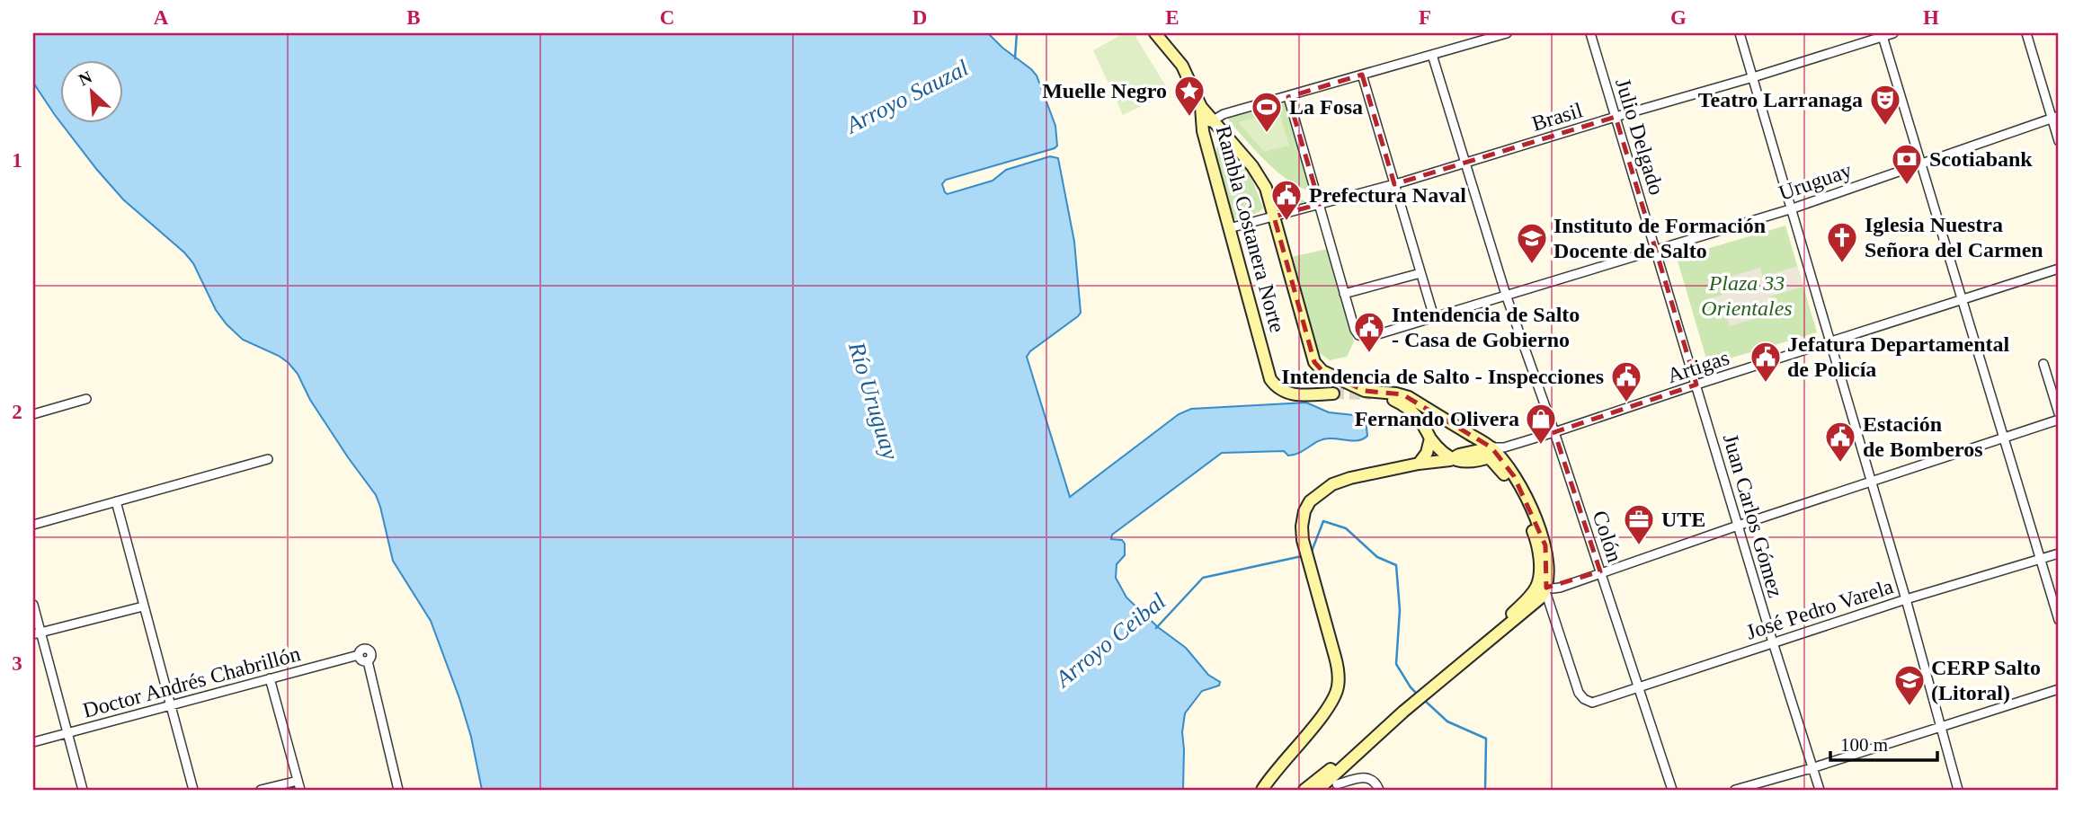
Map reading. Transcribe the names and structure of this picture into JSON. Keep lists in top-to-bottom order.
{
  "streets": {
    "street": [
      "Brasil",
      "Julio Delgado",
      "Uruguay",
      "Rambla Costanera Norte",
      "Artigas",
      "Juan Carlos Gómez",
      "Colón",
      "José Pedro Varela",
      "Doctor Andrés Chabrillón"
    ]
  },
  "crossings": [
    ["Brasil", "Julio Delgado"],
    ["Brasil", "Rambla Costanera Norte"],
    ["Brasil", "Colón"],
    ["Julio Delgado", "Uruguay"],
    ["Julio Delgado", "Juan Carlos Gómez"],
    ["Uruguay", "Juan Carlos Gómez"],
    ["Uruguay", "Colón"],
    ["Artigas", "Juan Carlos Gómez"],
    ["Artigas", "Colón"],
    ["Juan Carlos Gómez", "José Pedro Varela"],
    ["Colón", "José Pedro Varela"]
  ],
  "water": ["Arroyo Sauzal", "Río Uruguay", "Arroyo Ceibal"],
  "parks": ["Plaza 33 Orientales"],
  "places": {
    "place": ["Muelle Negro"],
    "theatre": ["Teatro Larranaga"],
    "sports": ["La Fosa"],
    "bank": ["Scotiabank"],
    "public building": [
      "Prefectura Naval",
      "Intendencia de Salto - Casa de Gobierno",
      "Jefatura Departamental de Policía",
      "Intendencia de Salto - Inspecciones",
      "Estación de Bomberos"
    ],
    "church": ["Iglesia Nuestra Señora del Carmen"],
    "school or university": ["Instituto de Formación Docente de Salto", "CERP Salto (Litoral)"],
    "shop": ["Fernando Olivera"],
    "office": ["UTE"]
  },
  "scale_bar": "100 m",
  "north": "top left",
  "grid": {
    "columns": [
      "A",
      "B",
      "C",
      "D",
      "E",
      "F",
      "G",
      "H"
    ],
    "rows": ["1", "2", "3"]
  }
}
